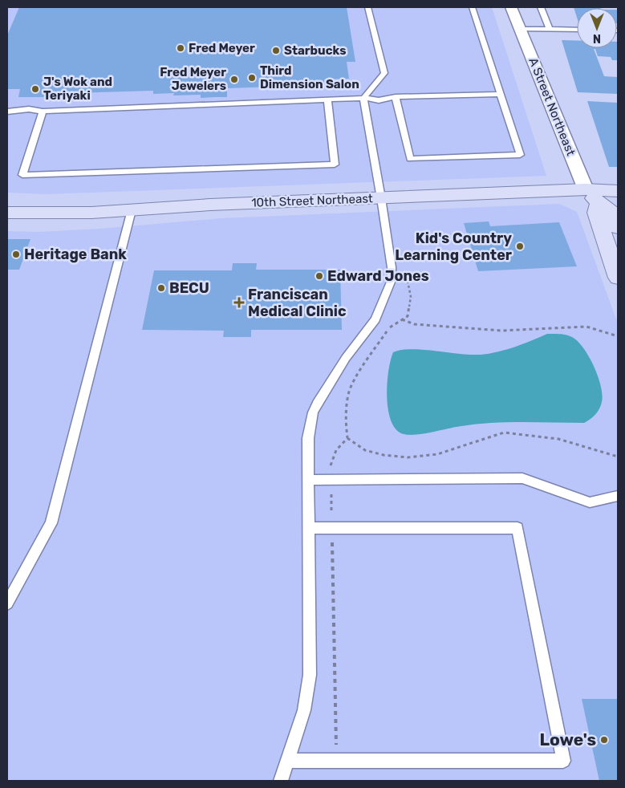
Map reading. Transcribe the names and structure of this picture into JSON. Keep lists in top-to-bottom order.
{
  "streets": {
    "street": ["A Street Northeast", "10th Street Northeast"]
  },
  "crossings": [
    ["A Street Northeast", "10th Street Northeast"]
  ],
  "places": {
    "other": [
      "Fred Meyer",
      "Starbucks",
      "Third Dimension Salon",
      "Fred Meyer Jewelers",
      "J's Wok and Teriyaki",
      "Kid's Country Learning Center",
      "Heritage Bank",
      "Edward Jones",
      "BECU",
      "Lowe's"
    ],
    "health": ["Franciscan Medical Clinic"]
  },
  "north": "bottom"
}
